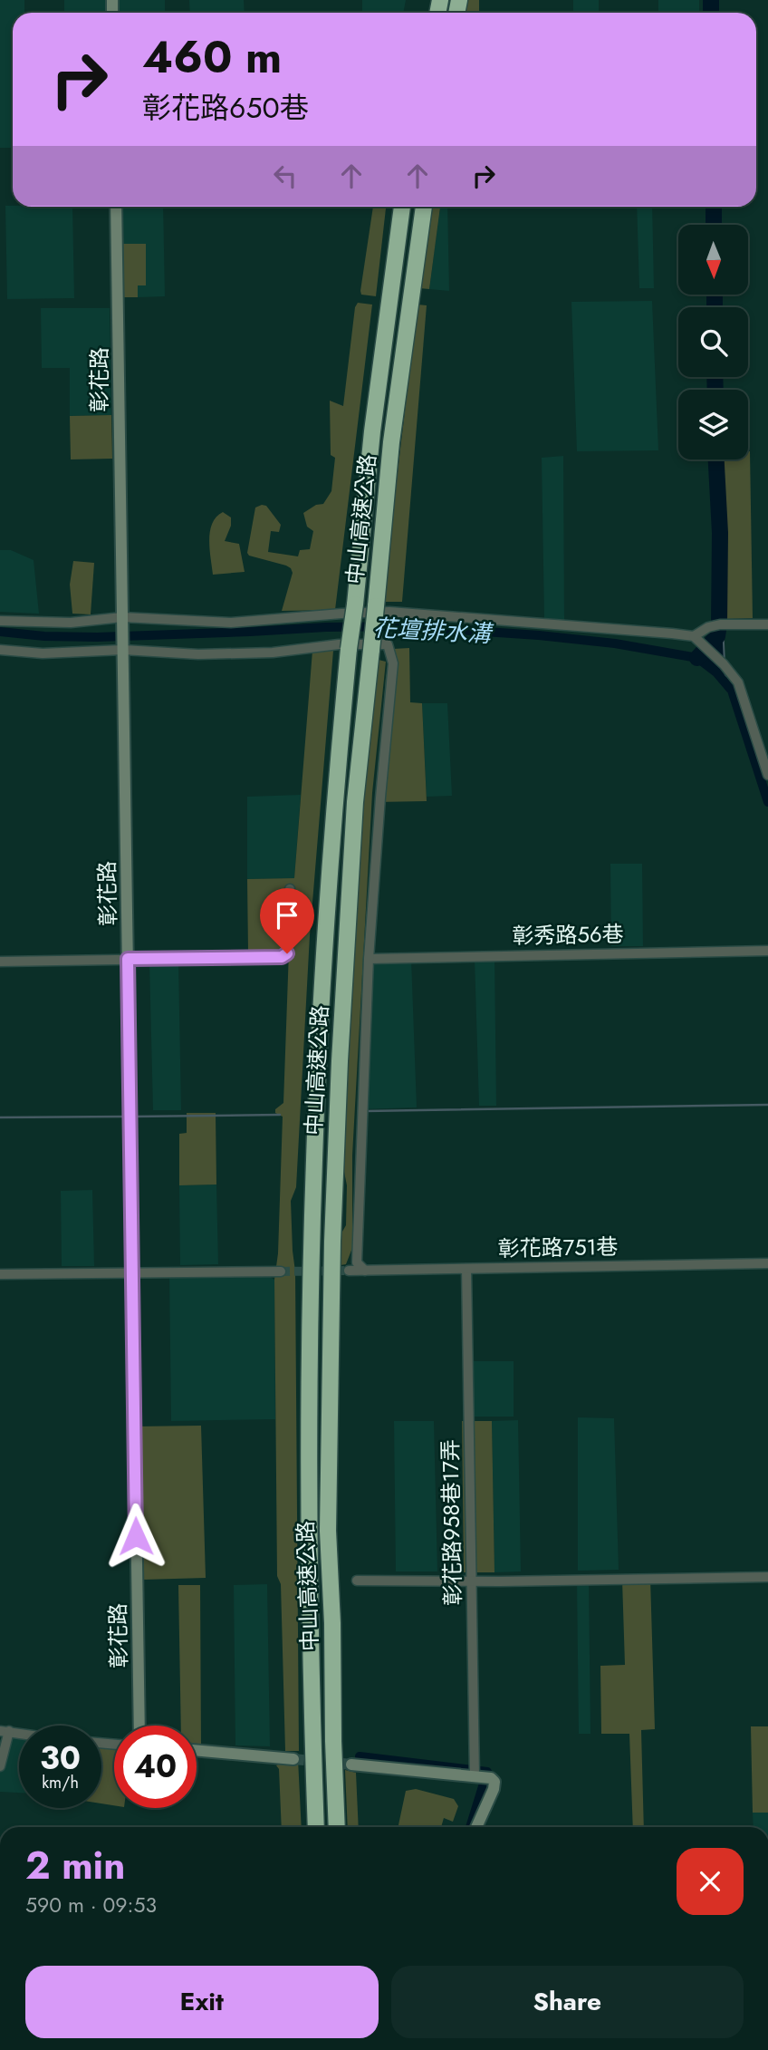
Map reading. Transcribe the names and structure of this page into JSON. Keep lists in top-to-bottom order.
{
  "streets": {
    "highway": ["中山高速公路"],
    "street": [
      "彰花路",
      "彰秀路56巷",
      "彰花路751巷",
      "彰花路958巷17弄"
    ]
  },
  "crossings": [
    ["彰花路751巷", "彰花路958巷17弄"]
  ],
  "water": ["花壇排水溝"],
  "north": "bottom",
  "page": {
    "turn": ["460 m", "彰花路650巷"],
    "speed": "30 km/h",
    "limit": "40",
    "heading": ["2 min", "590 m · 09:53"],
    "buttons": ["Exit", "Share"]
  }
}
